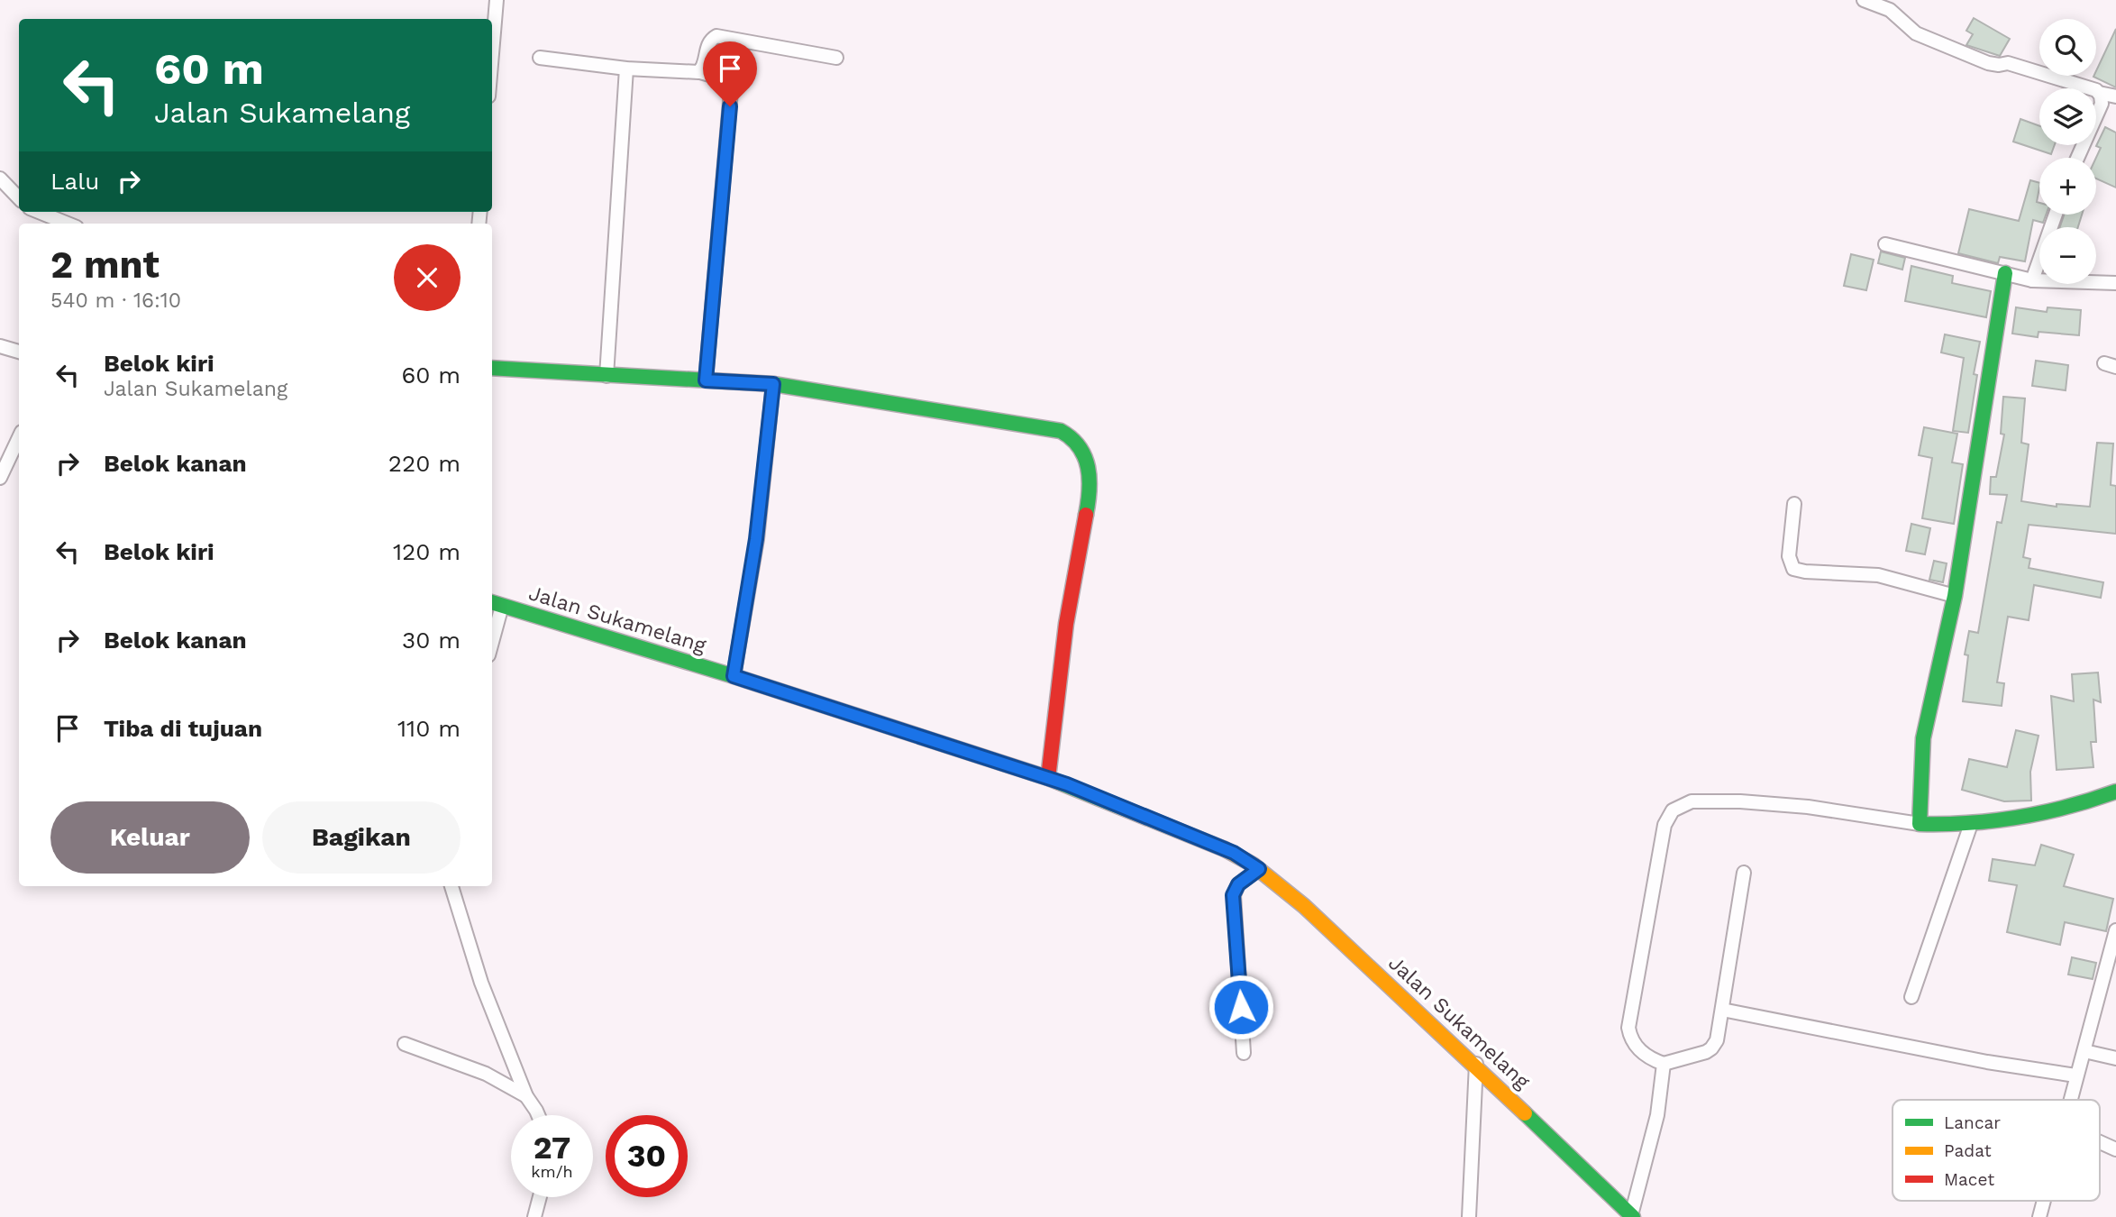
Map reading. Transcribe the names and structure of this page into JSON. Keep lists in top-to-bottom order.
{
  "streets": {
    "street": ["Jalan Sukamelang"]
  },
  "legend": ["Lancar", "Padat", "Macet"],
  "page": {
    "map_buttons": ["+", "−"],
    "turn": ["60 m", "Jalan Sukamelang"],
    "then": "Lalu",
    "heading": ["2 mnt", "540 m · 16:10"],
    "list": [
      {
        "name": "Belok kiri",
        "note": "Jalan Sukamelang",
        "value": "60 m"
      },
      {
        "name": "Belok kanan",
        "value": "220 m"
      },
      {
        "name": "Belok kiri",
        "value": "120 m"
      },
      {
        "name": "Belok kanan",
        "value": "30 m"
      },
      {
        "name": "Tiba di tujuan",
        "value": "110 m"
      }
    ],
    "buttons": ["Keluar", "Bagikan"],
    "speed": "27 km/h",
    "limit": "30"
  }
}
